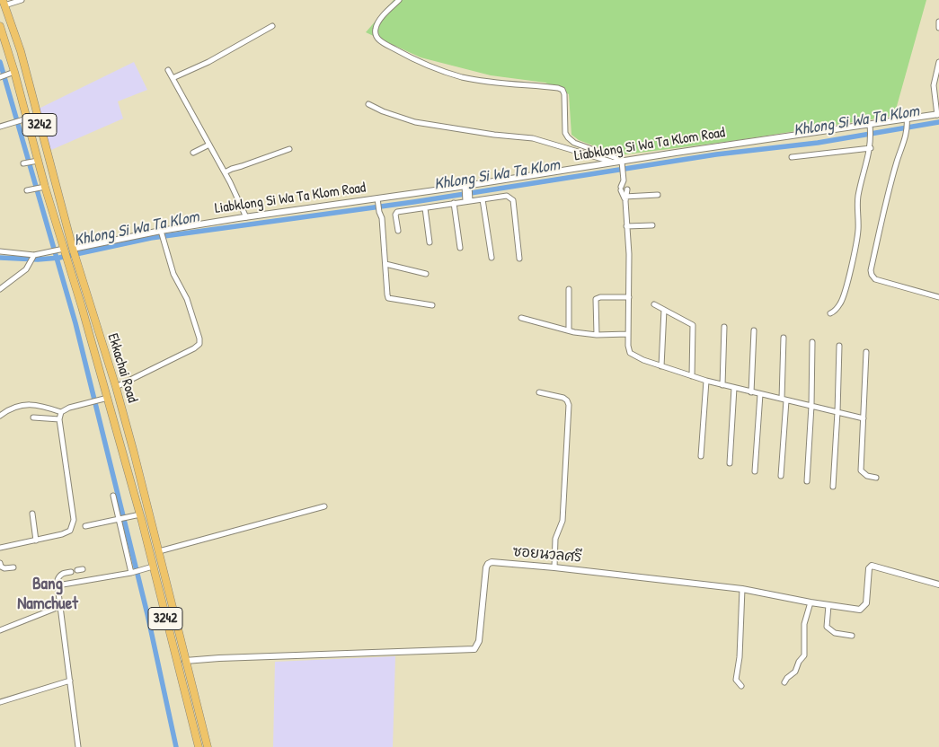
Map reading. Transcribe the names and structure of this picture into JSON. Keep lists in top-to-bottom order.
{
  "streets": {
    "main road": ["3242", "Ekkachai Road"],
    "street": ["Liabklong Si Wa Ta Klom Road", "ซอยนวลศรี"]
  },
  "crossings": [
    ["Liabklong Si Wa Ta Klom Road", "Ekkachai Road"],
    ["Ekkachai Road", "ซอยนวลศรี"]
  ],
  "districts": ["Bang Namchuet"],
  "water": ["Khlong Si Wa Ta Klom"]
}
